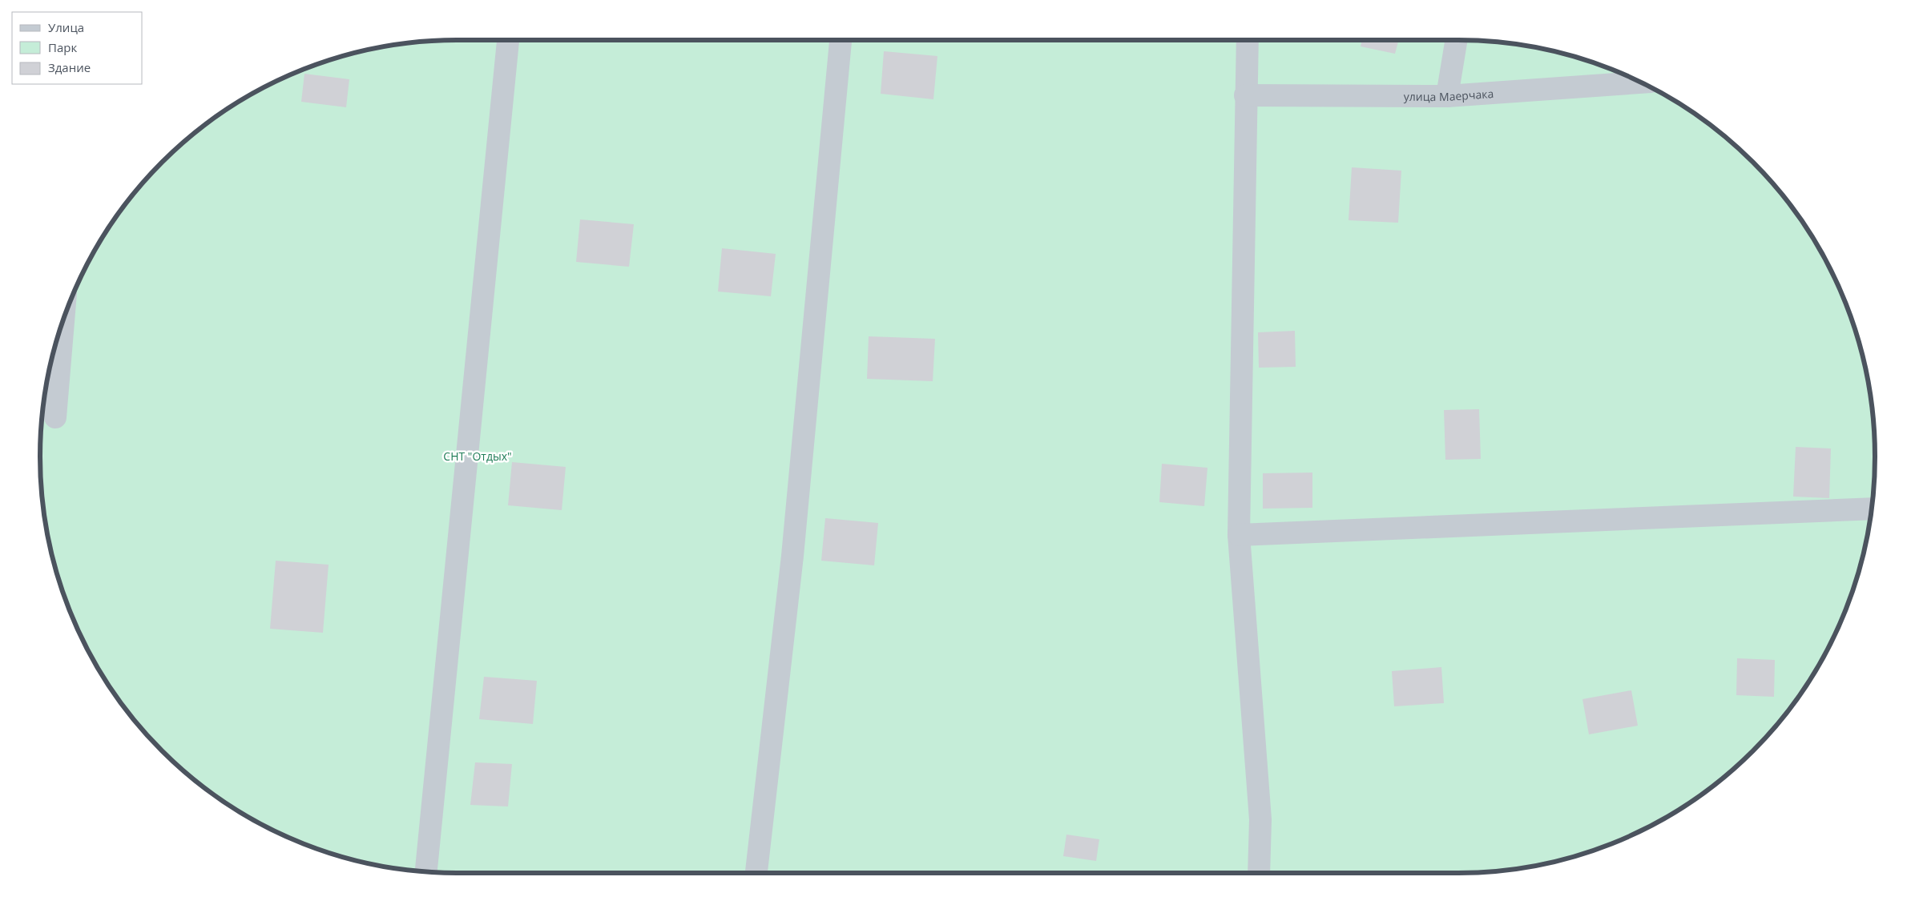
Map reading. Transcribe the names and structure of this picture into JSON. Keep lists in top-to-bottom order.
{
  "streets": {
    "street": ["улица Маерчака"]
  },
  "parks": ["СНТ \"Отдых\""],
  "legend": ["Улица", "Парк", "Здание"]
}
